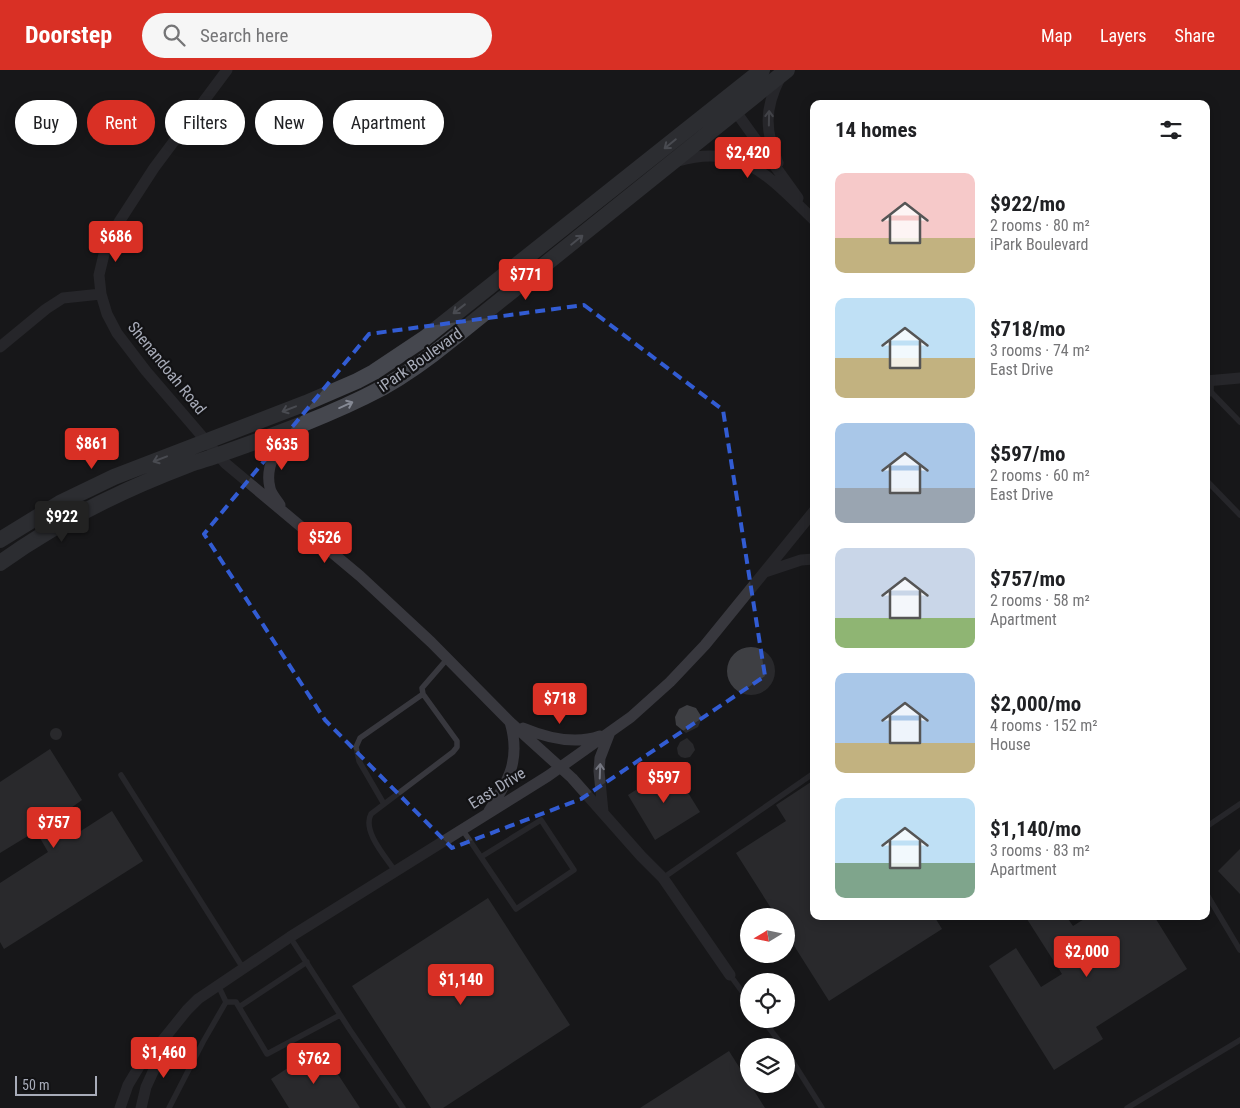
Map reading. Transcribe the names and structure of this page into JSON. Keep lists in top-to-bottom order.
{
  "streets": {
    "main road": ["iPark Boulevard"],
    "street": ["Shenandoah Road", "East Drive"]
  },
  "crossings": [
    ["iPark Boulevard", "Shenandoah Road"],
    ["Shenandoah Road", "East Drive"]
  ],
  "scale_bar": "50 m",
  "north": "left",
  "page": {
    "header": "Doorstep",
    "search": "Search here",
    "nav": ["Map", "Layers", "Share"],
    "chip": [
      "Buy",
      "Rent",
      "Filters",
      "New",
      "Apartment"
    ],
    "heading": "14 homes",
    "price": [
      "$2,420",
      "$686",
      "$771",
      "$861",
      "$635",
      "$922",
      "$526",
      "$718",
      "$597",
      "$757",
      "$2,000",
      "$1,140",
      "$1,460",
      "$762"
    ],
    "list": [
      {
        "name": "$922/mo",
        "note": "2 rooms · 80 m² · iPark Boulevard"
      },
      {
        "name": "$718/mo",
        "note": "3 rooms · 74 m² · East Drive"
      },
      {
        "name": "$597/mo",
        "note": "2 rooms · 60 m² · East Drive"
      },
      {
        "name": "$757/mo",
        "note": "2 rooms · 58 m² · Apartment"
      },
      {
        "name": "$2,000/mo",
        "note": "4 rooms · 152 m² · House"
      },
      {
        "name": "$1,140/mo",
        "note": "3 rooms · 83 m² · Apartment"
      }
    ],
    "scale": "50 m"
  }
}
